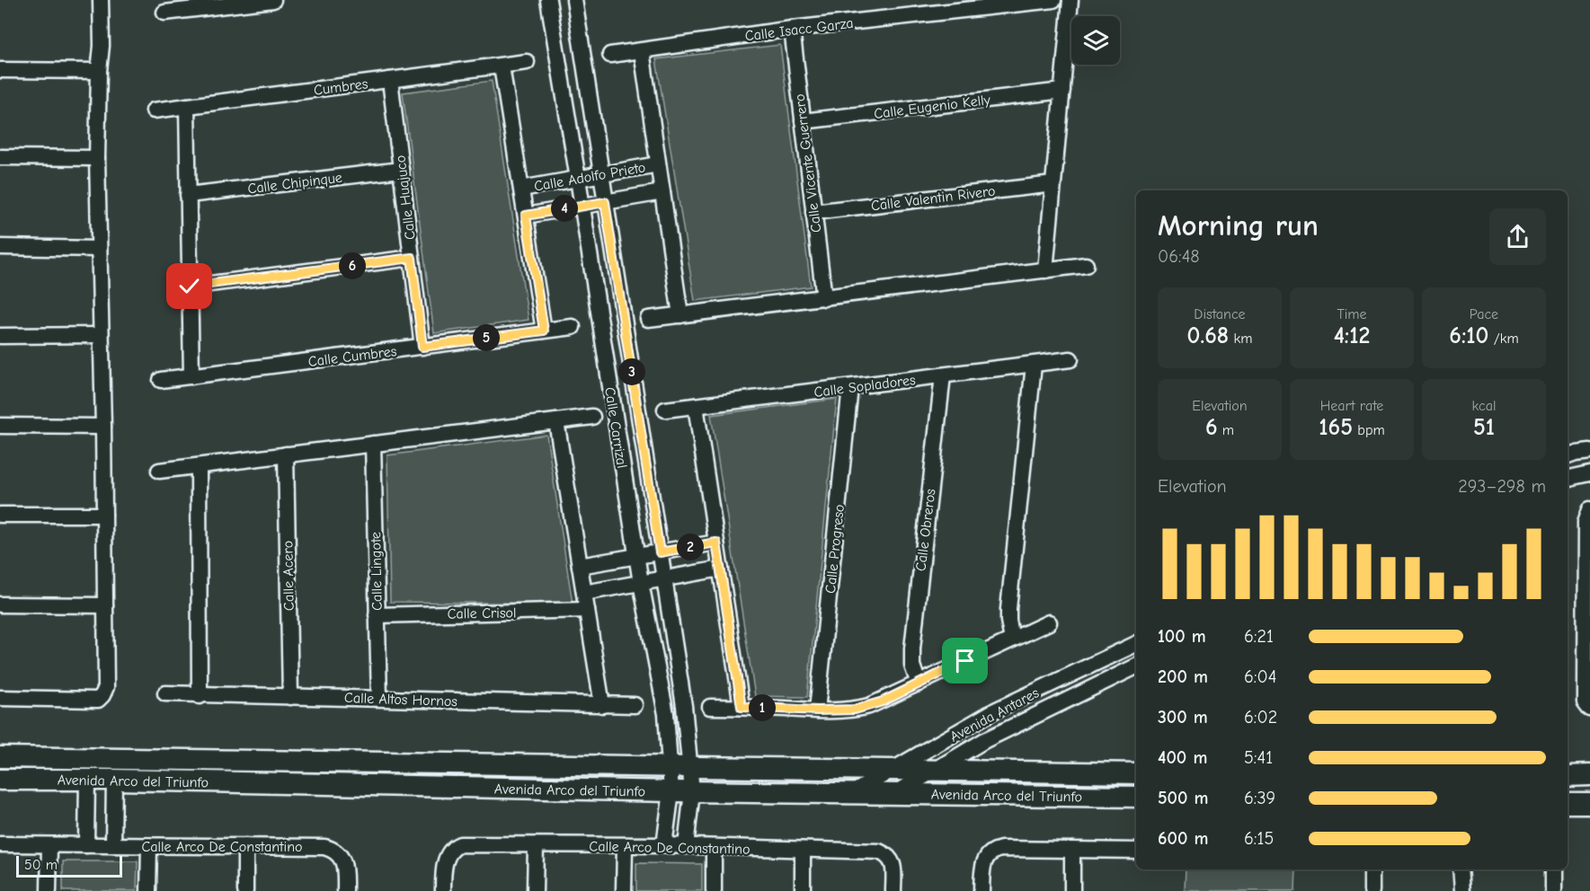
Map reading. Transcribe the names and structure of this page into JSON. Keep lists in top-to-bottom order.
{
  "streets": {
    "street": [
      "Calle Isacc Garza",
      "Cumbres",
      "Calle Eugenio Kelly",
      "Calle Vicente Guerrero",
      "Calle Adolfo Prieto",
      "Calle Chipinque",
      "Calle Huajuco",
      "Calle Valentin Rivero",
      "Calle Cumbres",
      "Calle Sopladores",
      "Calle Carrizal",
      "Calle Obreros",
      "Calle Progreso",
      "Calle Lingote",
      "Calle Acero",
      "Calle Crisol",
      "Calle Altos Hornos",
      "Avenida Antares",
      "Avenida Arco del Triunfo",
      "Calle Arco De Constantino"
    ]
  },
  "crossings": [
    ["Calle Isacc Garza", "Calle Vicente Guerrero"],
    ["Cumbres", "Calle Huajuco"],
    ["Calle Eugenio Kelly", "Calle Vicente Guerrero"],
    ["Calle Vicente Guerrero", "Calle Valentin Rivero"],
    ["Calle Adolfo Prieto", "Calle Carrizal"],
    ["Calle Chipinque", "Calle Huajuco"],
    ["Calle Huajuco", "Calle Cumbres"],
    ["Calle Sopladores", "Calle Obreros"],
    ["Calle Sopladores", "Calle Progreso"],
    ["Calle Carrizal", "Avenida Arco del Triunfo"],
    ["Calle Carrizal", "Calle Arco De Constantino"],
    ["Calle Lingote", "Calle Crisol"],
    ["Calle Lingote", "Calle Altos Hornos"],
    ["Calle Acero", "Calle Altos Hornos"],
    ["Avenida Antares", "Avenida Arco del Triunfo"]
  ],
  "scale_bar": "50 m",
  "page": {
    "heading": ["Morning run", "06:48"],
    "pins": [
      "4",
      "6",
      "5",
      "3",
      "2",
      "1"
    ],
    "stats": [
      ["Distance", "0.68 km"],
      ["Time", "4:12"],
      ["Pace", "6:10 /km"],
      ["Elevation", "6 m"],
      ["Heart rate", "165 bpm"],
      ["kcal", "51"]
    ],
    "chart": ["Elevation", "293–298 m"],
    "list": [
      {
        "name": "100 m",
        "note": "6:21"
      },
      {
        "name": "200 m",
        "note": "6:04"
      },
      {
        "name": "300 m",
        "note": "6:02"
      },
      {
        "name": "400 m",
        "note": "5:41"
      },
      {
        "name": "500 m",
        "note": "6:39"
      },
      {
        "name": "600 m",
        "note": "6:15"
      }
    ],
    "scale": "50 m"
  }
}
